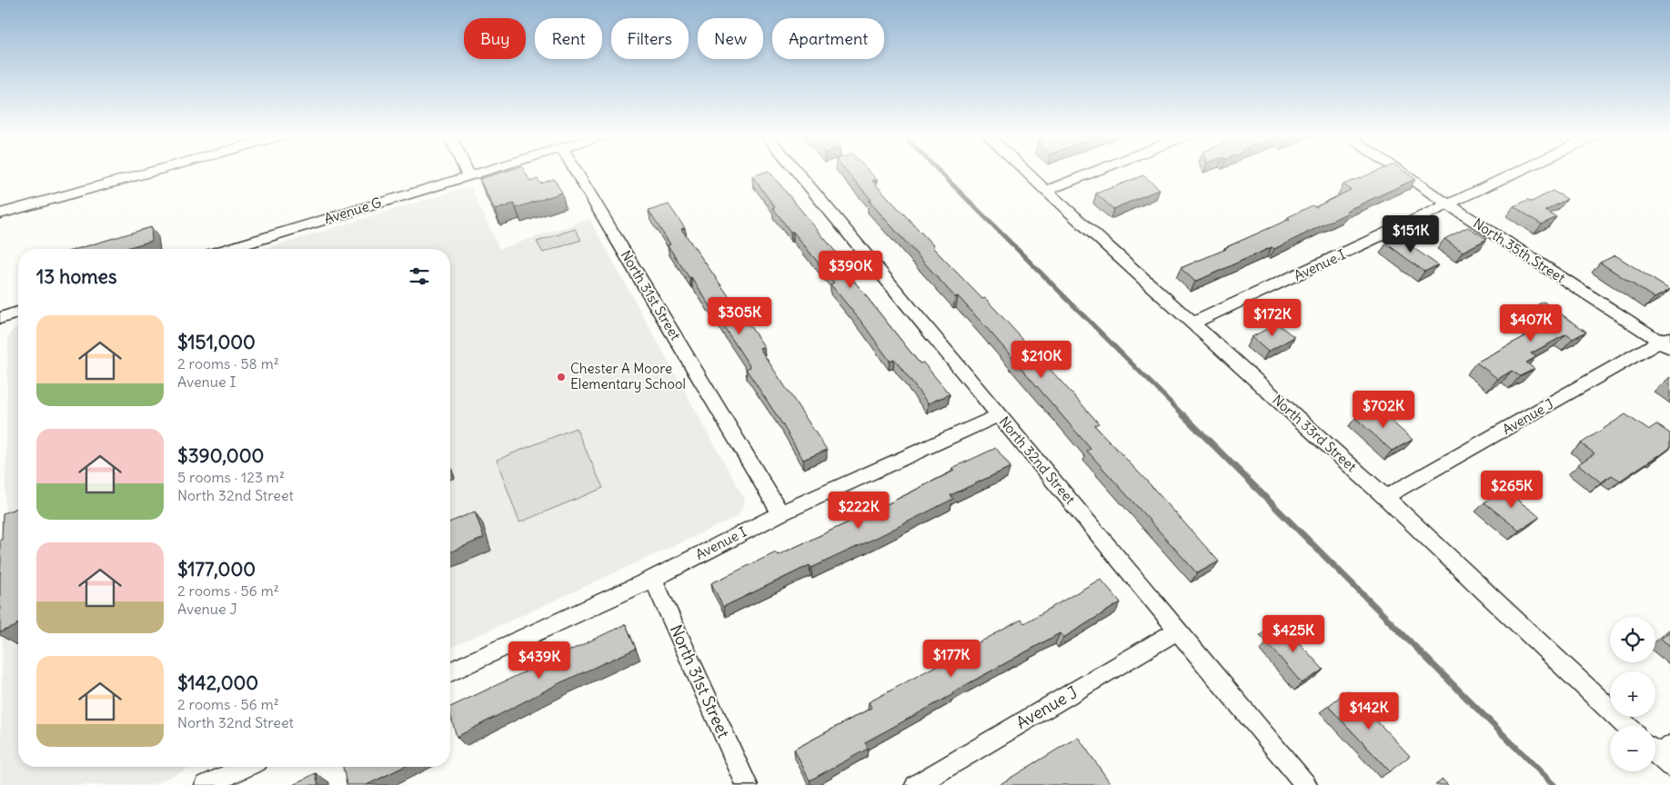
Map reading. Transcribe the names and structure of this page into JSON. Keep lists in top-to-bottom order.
{
  "streets": {
    "street": [
      "Avenue G",
      "North 35th Street",
      "Avenue I",
      "North 31st Street",
      "Avenue J",
      "North 33rd Street",
      "North 32nd Street"
    ]
  },
  "crossings": [
    ["North 35th Street", "Avenue I"],
    ["North 35th Street", "Avenue J"],
    ["Avenue I", "North 31st Street"],
    ["Avenue I", "North 33rd Street"],
    ["Avenue I", "North 32nd Street"],
    ["Avenue J", "North 33rd Street"],
    ["Avenue J", "North 32nd Street"]
  ],
  "places": ["Chester A Moore Elementary School"],
  "page": {
    "chip": [
      "Buy",
      "Rent",
      "Filters",
      "New",
      "Apartment"
    ],
    "price": [
      "$151K",
      "$390K",
      "$305K",
      "$172K",
      "$407K",
      "$210K",
      "$702K",
      "$265K",
      "$222K",
      "$425K",
      "$177K",
      "$439K",
      "$142K"
    ],
    "heading": "13 homes",
    "list": [
      {
        "name": "$151,000",
        "note": "2 rooms · 58 m² · Avenue I"
      },
      {
        "name": "$390,000",
        "note": "5 rooms · 123 m² · North 32nd Street"
      },
      {
        "name": "$177,000",
        "note": "2 rooms · 56 m² · Avenue J"
      },
      {
        "name": "$142,000",
        "note": "2 rooms · 56 m² · North 32nd Street"
      }
    ],
    "map_buttons": ["+", "−"]
  }
}
